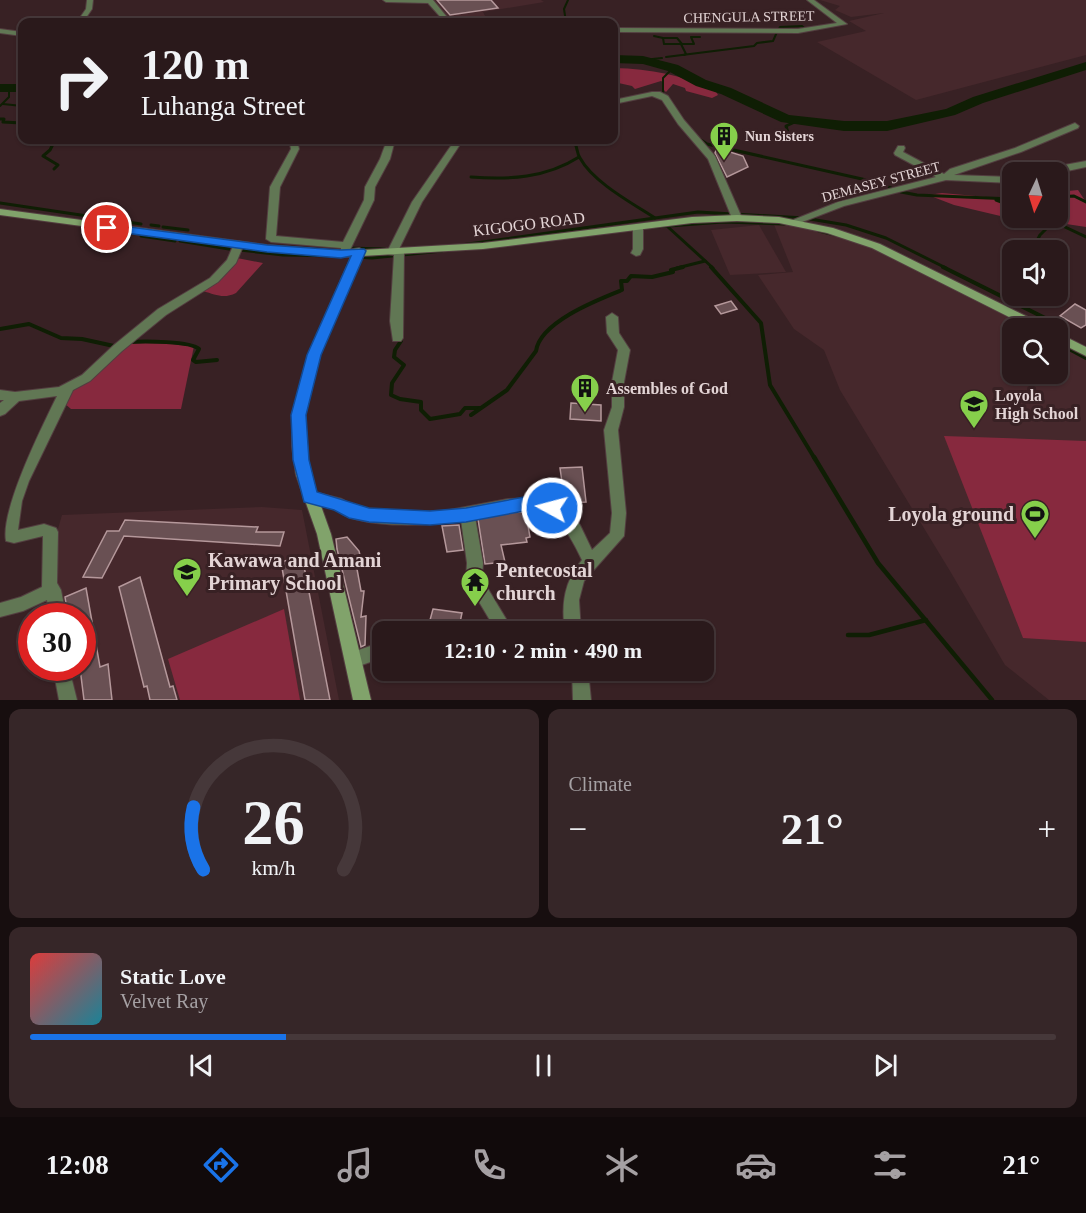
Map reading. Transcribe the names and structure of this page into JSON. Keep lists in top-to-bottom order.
{
  "streets": {
    "main road": ["KIGOGO ROAD"],
    "street": ["CHENGULA STREET", "DEMASEY STREET"]
  },
  "crossings": [
    ["DEMASEY STREET", "KIGOGO ROAD"]
  ],
  "places": {
    "building": ["Nun Sisters", "Assembles of God"],
    "school or university": ["Loyola High School", "Kawawa and Amani Primary School"],
    "sports": ["Loyola ground"],
    "temple": ["Pentecostal church"]
  },
  "north": "bottom",
  "page": {
    "turn": ["120 m", "Luhanga Street"],
    "limit": "30",
    "trip": "12:10 · 2 min · 490 m",
    "tile": "Climate",
    "heat": ["−", "21°", "+"],
    "song": ["Static Love", "Velvet Ray"],
    "tabs": ["12:08", "21°"],
    "gauge": ["26", "km/h"]
  }
}
